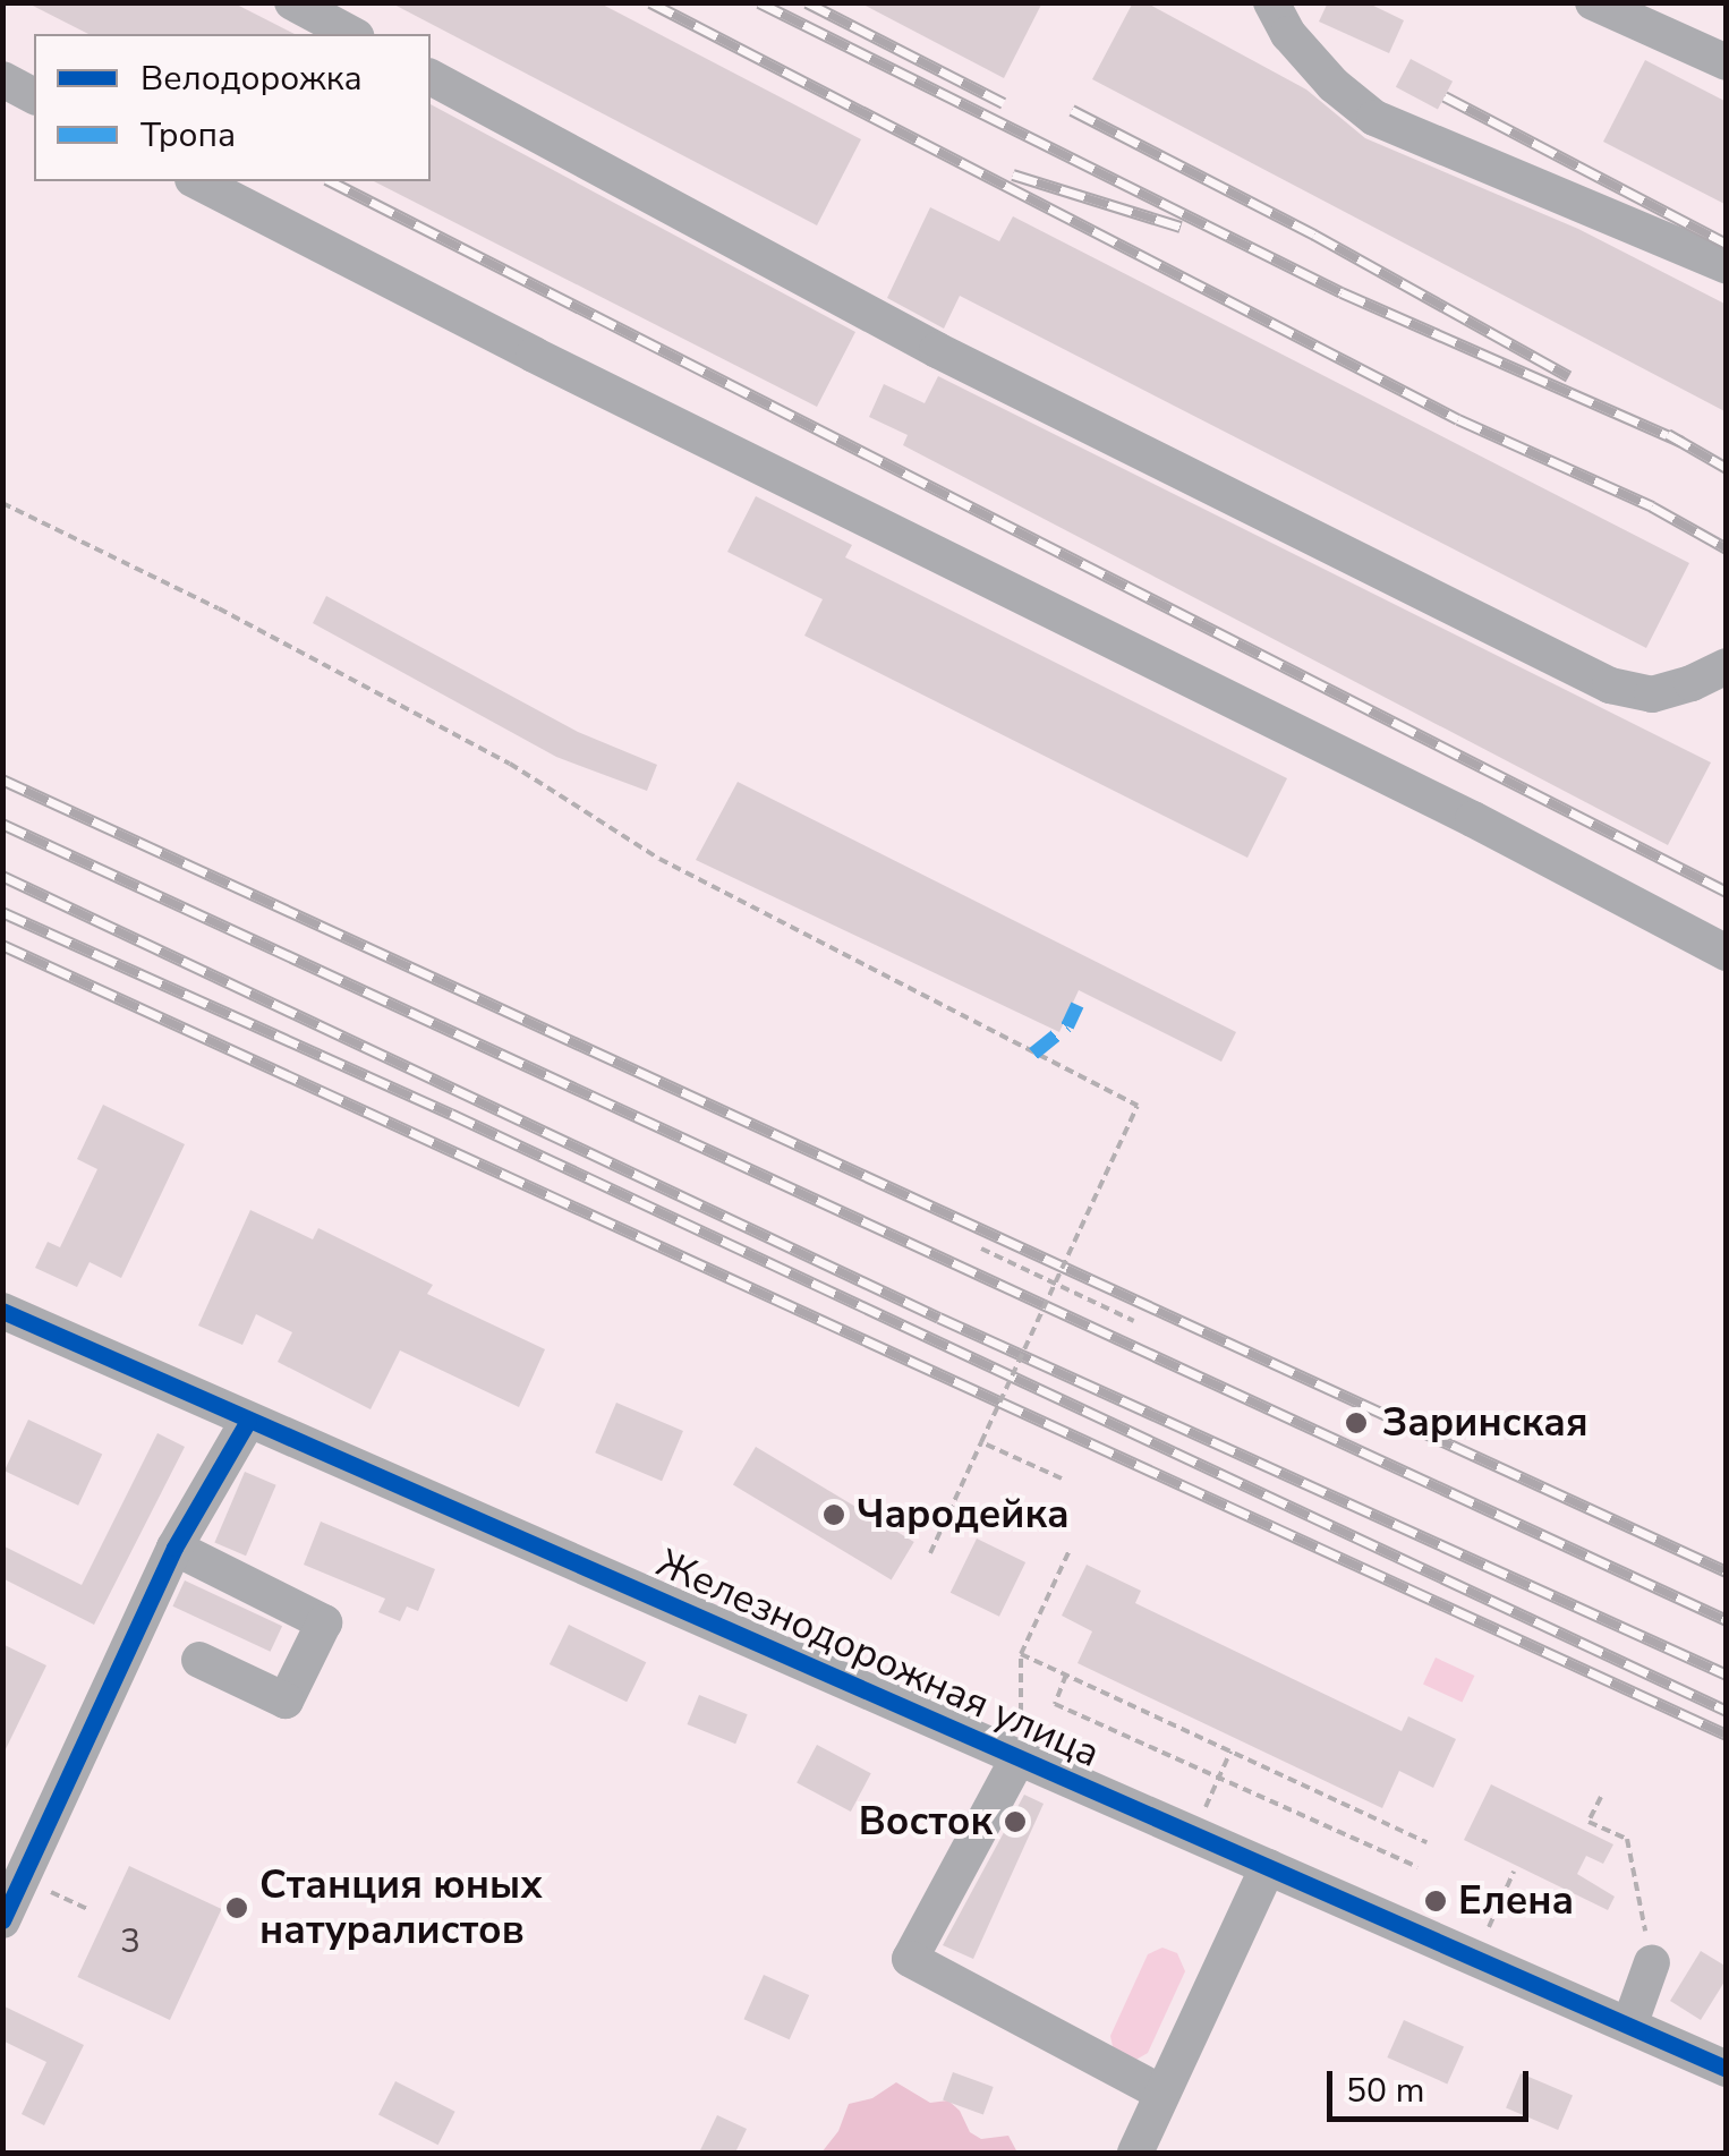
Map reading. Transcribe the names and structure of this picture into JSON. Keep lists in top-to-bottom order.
{
  "streets": {
    "street": ["Железнодорожная улица"]
  },
  "places": [
    "Заринская",
    "Чародейка",
    "Восток",
    "Елена",
    "Станция юных натуралистов"
  ],
  "house_numbers": ["3"],
  "legend": ["Велодорожка", "Тропа"],
  "scale_bar": "50 m"
}
